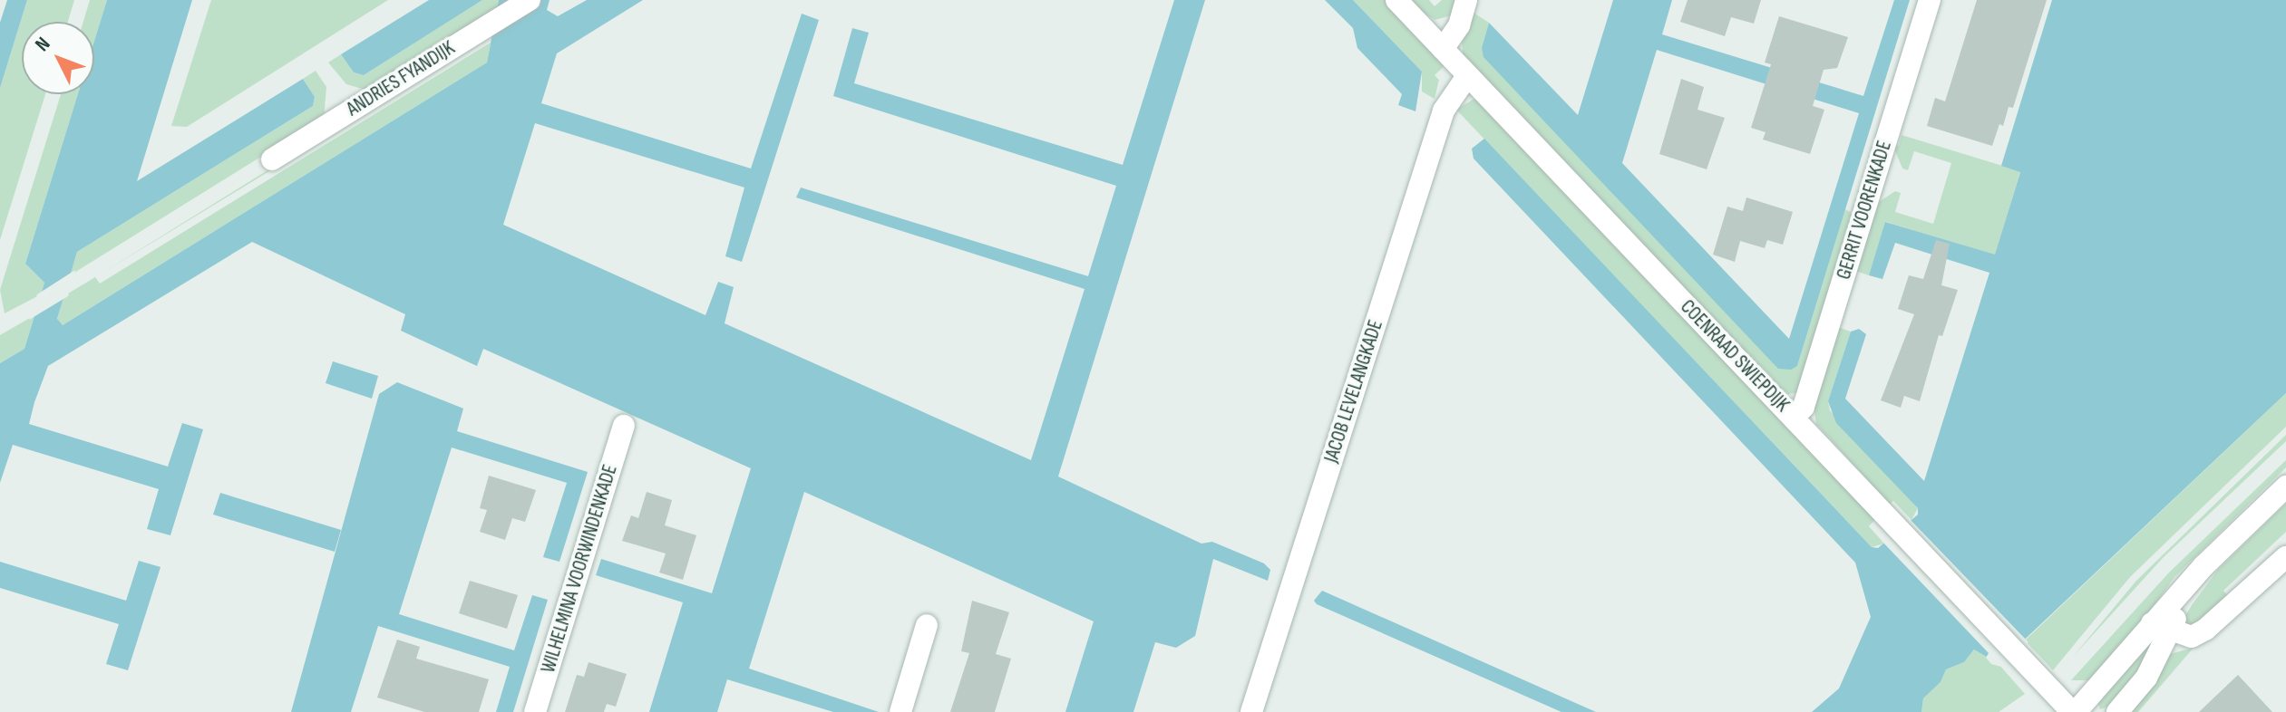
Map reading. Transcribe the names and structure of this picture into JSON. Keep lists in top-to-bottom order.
{
  "streets": {
    "street": [
      "ANDRIES FYANDIJK",
      "GERRIT VOORENKADE",
      "COENRAAD SWIEPDIJK",
      "JACOB LEVELANGKADE",
      "WILHELMINA VOORWINDENKADE"
    ]
  },
  "crossings": [
    ["GERRIT VOORENKADE", "COENRAAD SWIEPDIJK"],
    ["COENRAAD SWIEPDIJK", "JACOB LEVELANGKADE"]
  ],
  "north": "top left"
}
